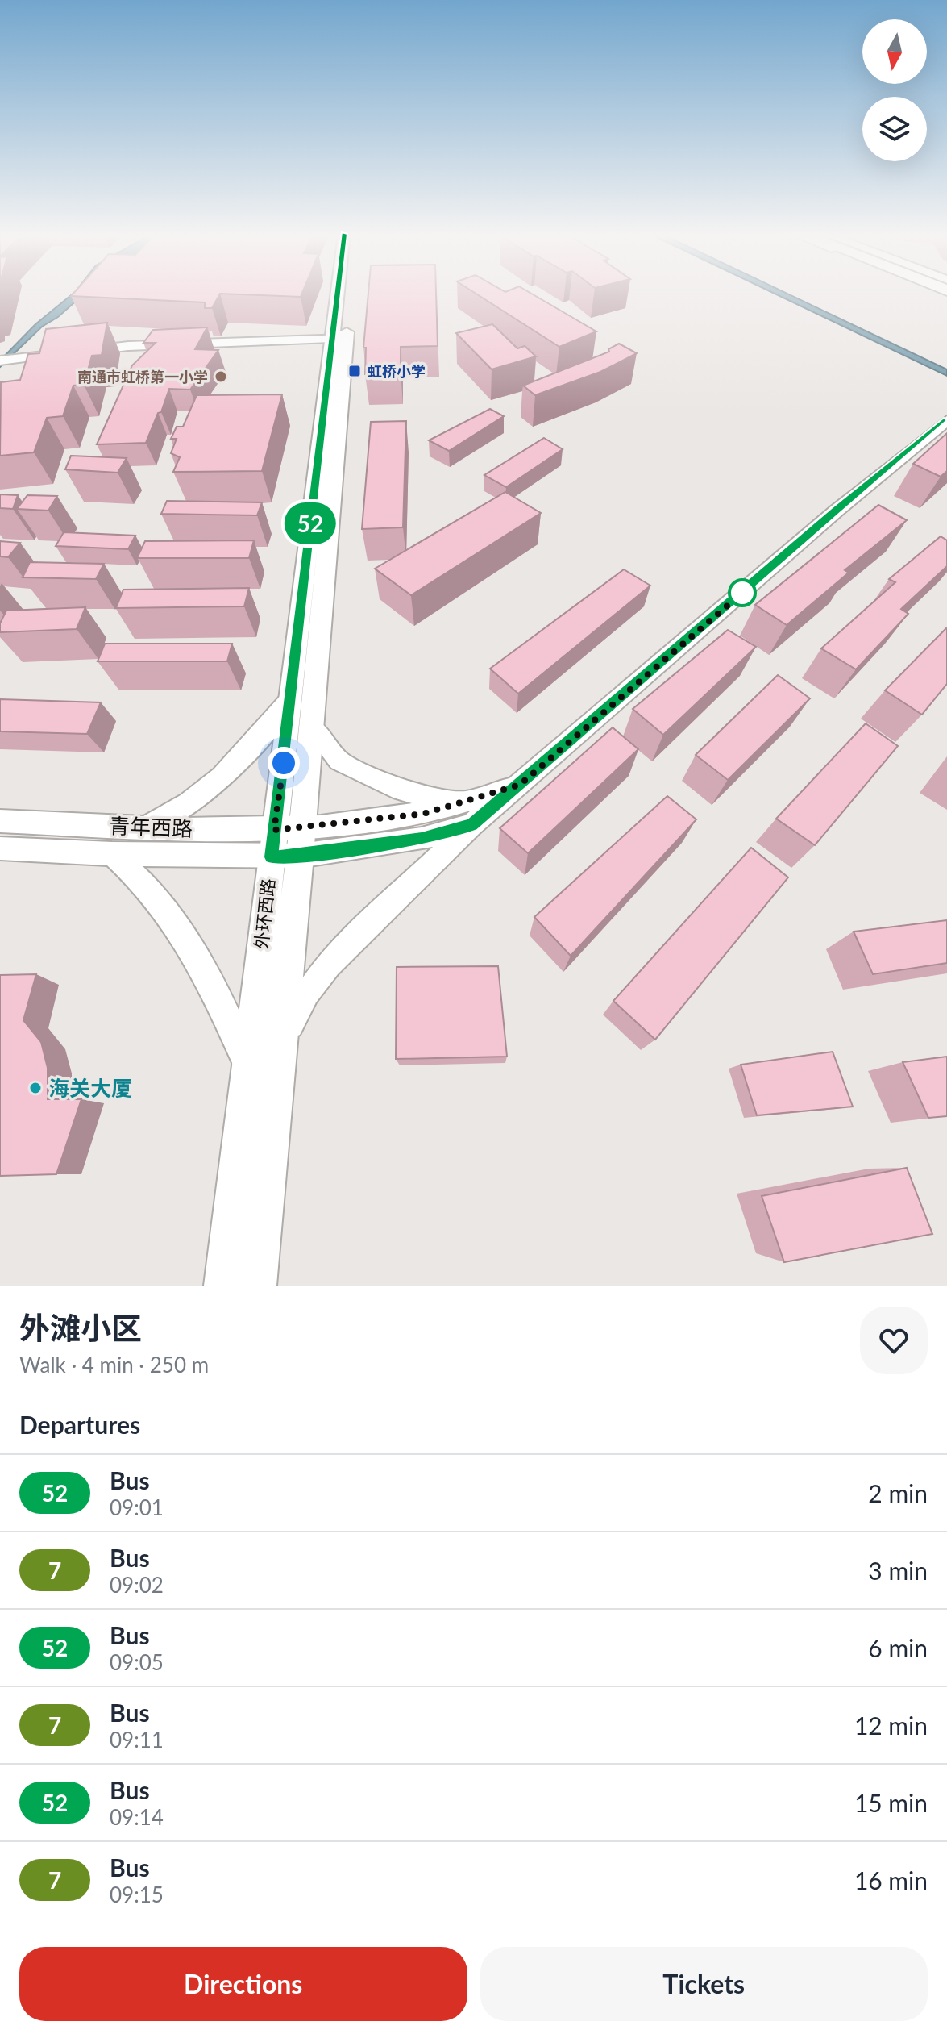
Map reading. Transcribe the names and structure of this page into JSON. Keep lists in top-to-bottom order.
{
  "streets": {
    "main road": ["青年西路", "外环西路"]
  },
  "crossings": [
    ["青年西路", "外环西路"]
  ],
  "places": {
    "transit": ["虹桥小学"],
    "other": ["南通市虹桥第一小学", "海关大厦"]
  },
  "lines": ["bus line 52"],
  "north": "bottom",
  "page": {
    "on_map": "52",
    "heading": [
      ["外滩小区", "Walk · 4 min · 250 m"],
      "Departures"
    ],
    "list": [
      {
        "mark": "52",
        "name": "Bus",
        "note": "09:01",
        "value": "2 min"
      },
      {
        "mark": "7",
        "name": "Bus",
        "note": "09:02",
        "value": "3 min"
      },
      {
        "mark": "52",
        "name": "Bus",
        "note": "09:05",
        "value": "6 min"
      },
      {
        "mark": "7",
        "name": "Bus",
        "note": "09:11",
        "value": "12 min"
      },
      {
        "mark": "52",
        "name": "Bus",
        "note": "09:14",
        "value": "15 min"
      },
      {
        "mark": "7",
        "name": "Bus",
        "note": "09:15",
        "value": "16 min"
      }
    ],
    "buttons": ["Directions", "Tickets"]
  }
}
